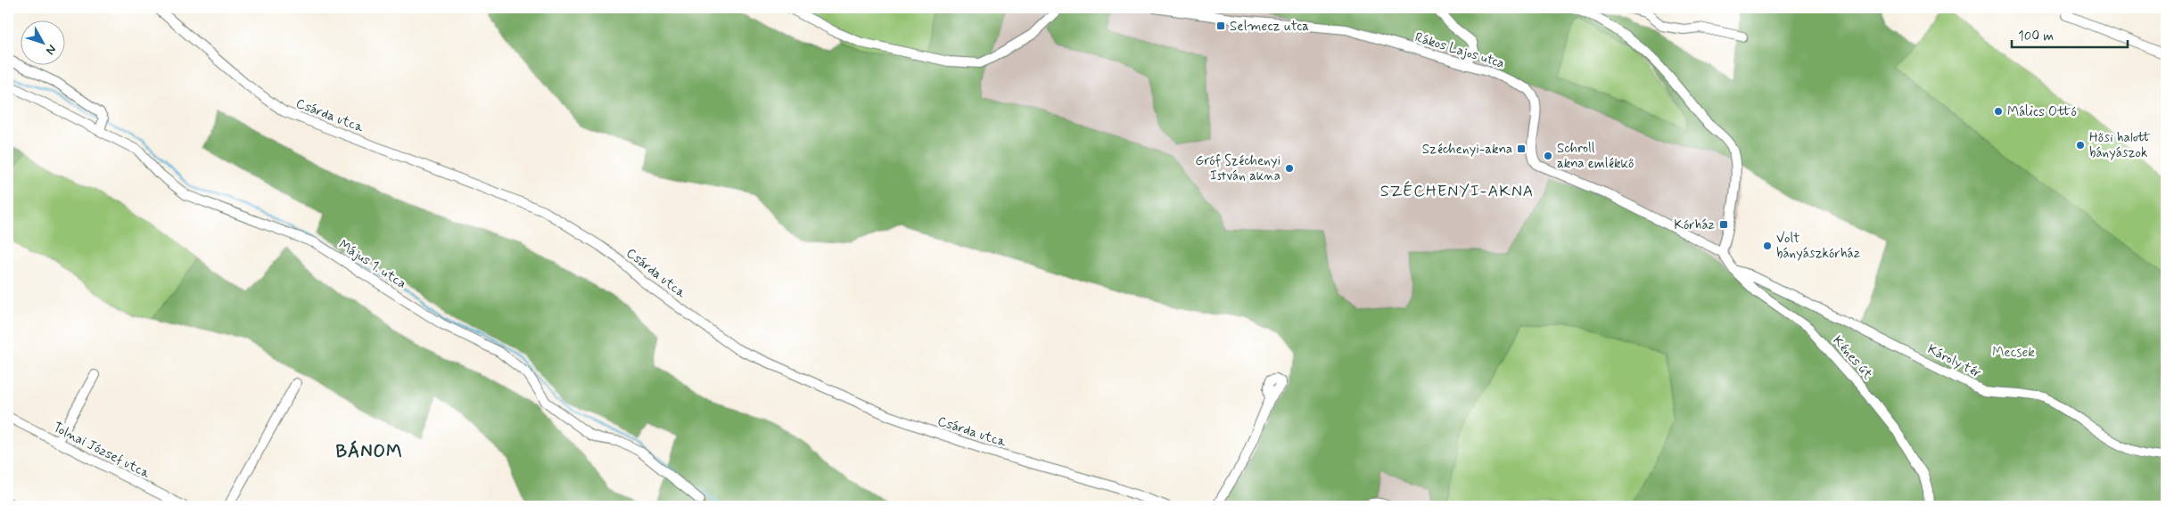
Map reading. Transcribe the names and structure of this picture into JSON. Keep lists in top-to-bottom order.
{
  "streets": {
    "street": [
      "Rákos Lajos utca",
      "Csárda utca",
      "Május 1. utca",
      "Kénes út",
      "Károly tér",
      "Tolnai József utca"
    ]
  },
  "crossings": [
    ["Rákos Lajos utca", "Kénes út"],
    ["Kénes út", "Károly tér"]
  ],
  "districts": ["SZÉCHENYI-AKNA", "BÁNOM"],
  "parks": ["Mecsek"],
  "places": {
    "transit": ["Selmecz utca", "Széchenyi-akna", "Kórház"],
    "other": [
      "Málics Ottó",
      "Hősi halott bányászok",
      "Schroll akna emlékkő",
      "Gróf Széchenyi István akna",
      "Volt bányászkórház"
    ]
  },
  "scale_bar": "100 m",
  "north": "bottom right"
}
